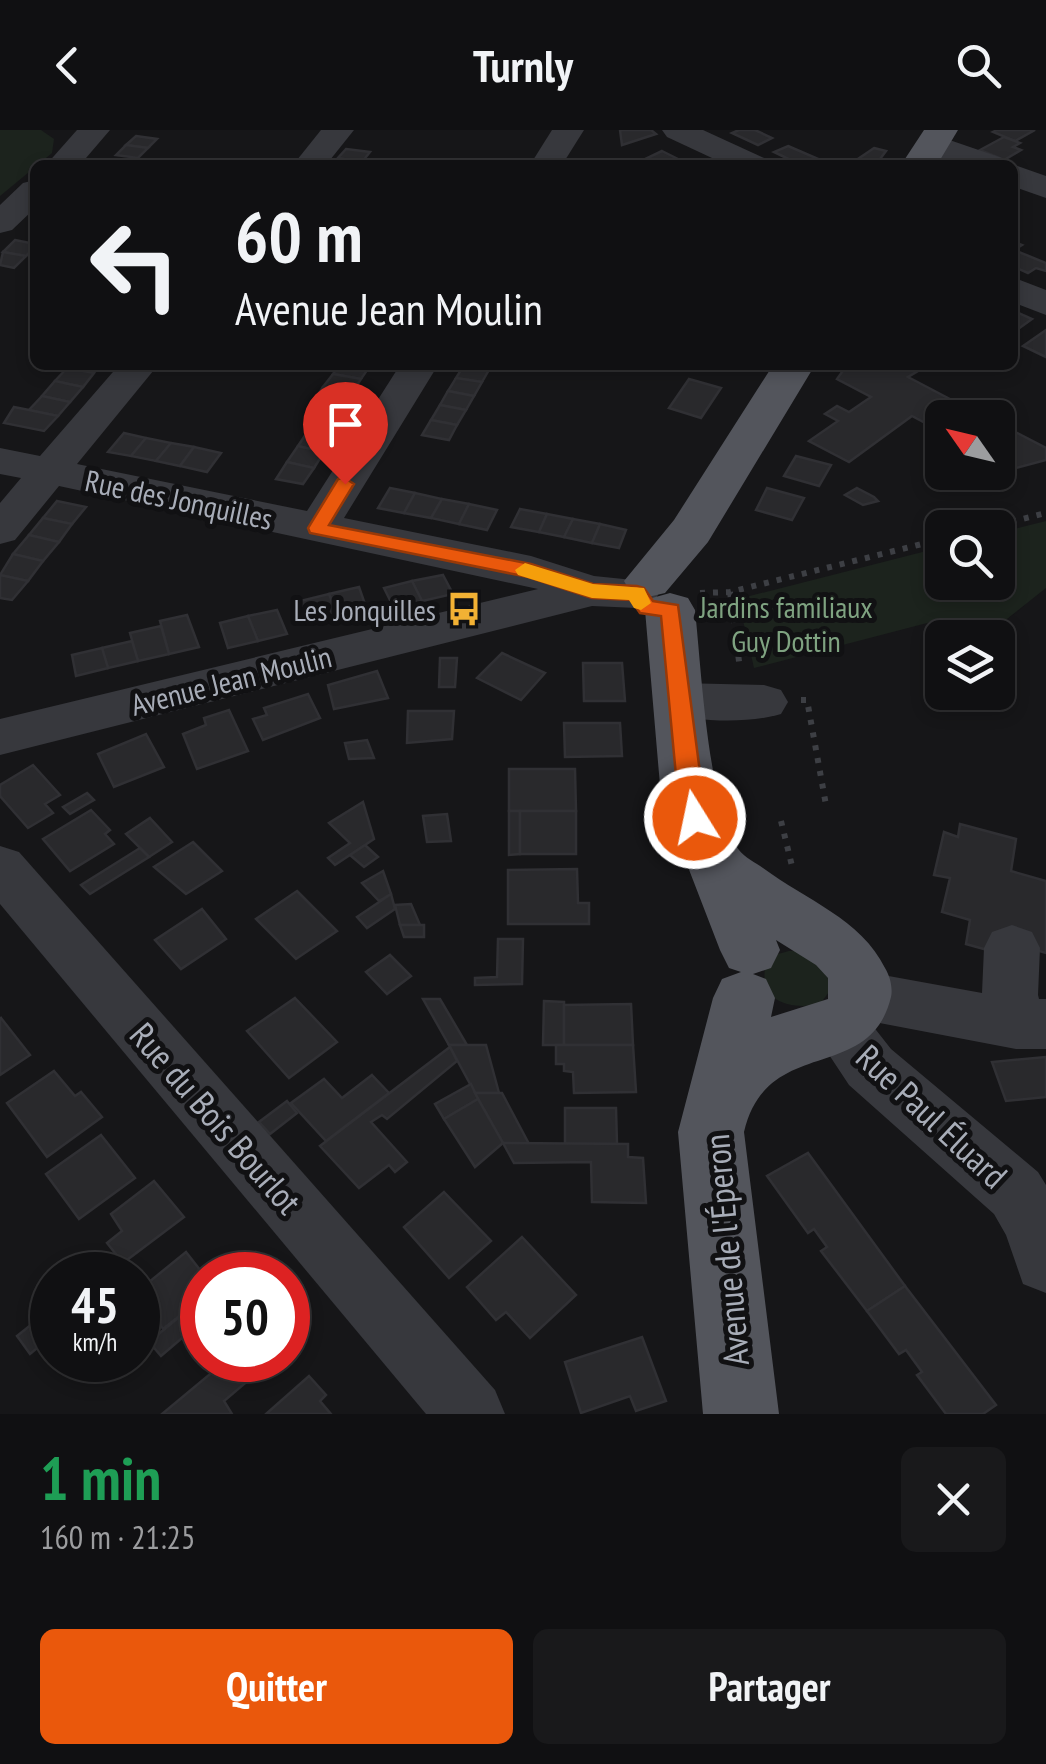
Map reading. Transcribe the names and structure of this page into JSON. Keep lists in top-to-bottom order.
{
  "streets": {
    "main road": ["Avenue de l'Éperon"],
    "street": [
      "Rue des Jonquilles",
      "Avenue Jean Moulin",
      "Rue Paul Éluard",
      "Rue du Bois Bourlot"
    ]
  },
  "crossings": [
    ["Rue des Jonquilles", "Avenue Jean Moulin"],
    ["Rue Paul Éluard", "Avenue de l'Éperon"]
  ],
  "parks": ["Jardins familiaux Guy Dottin"],
  "places": {
    "bus stop": ["Les Jonquilles"]
  },
  "north": "top left",
  "page": {
    "header": "Turnly",
    "turn": ["60 m", "Avenue Jean Moulin"],
    "speed": "45 km/h",
    "limit": "50",
    "heading": ["1 min", "160 m · 21:25"],
    "buttons": ["Quitter", "Partager"]
  }
}
